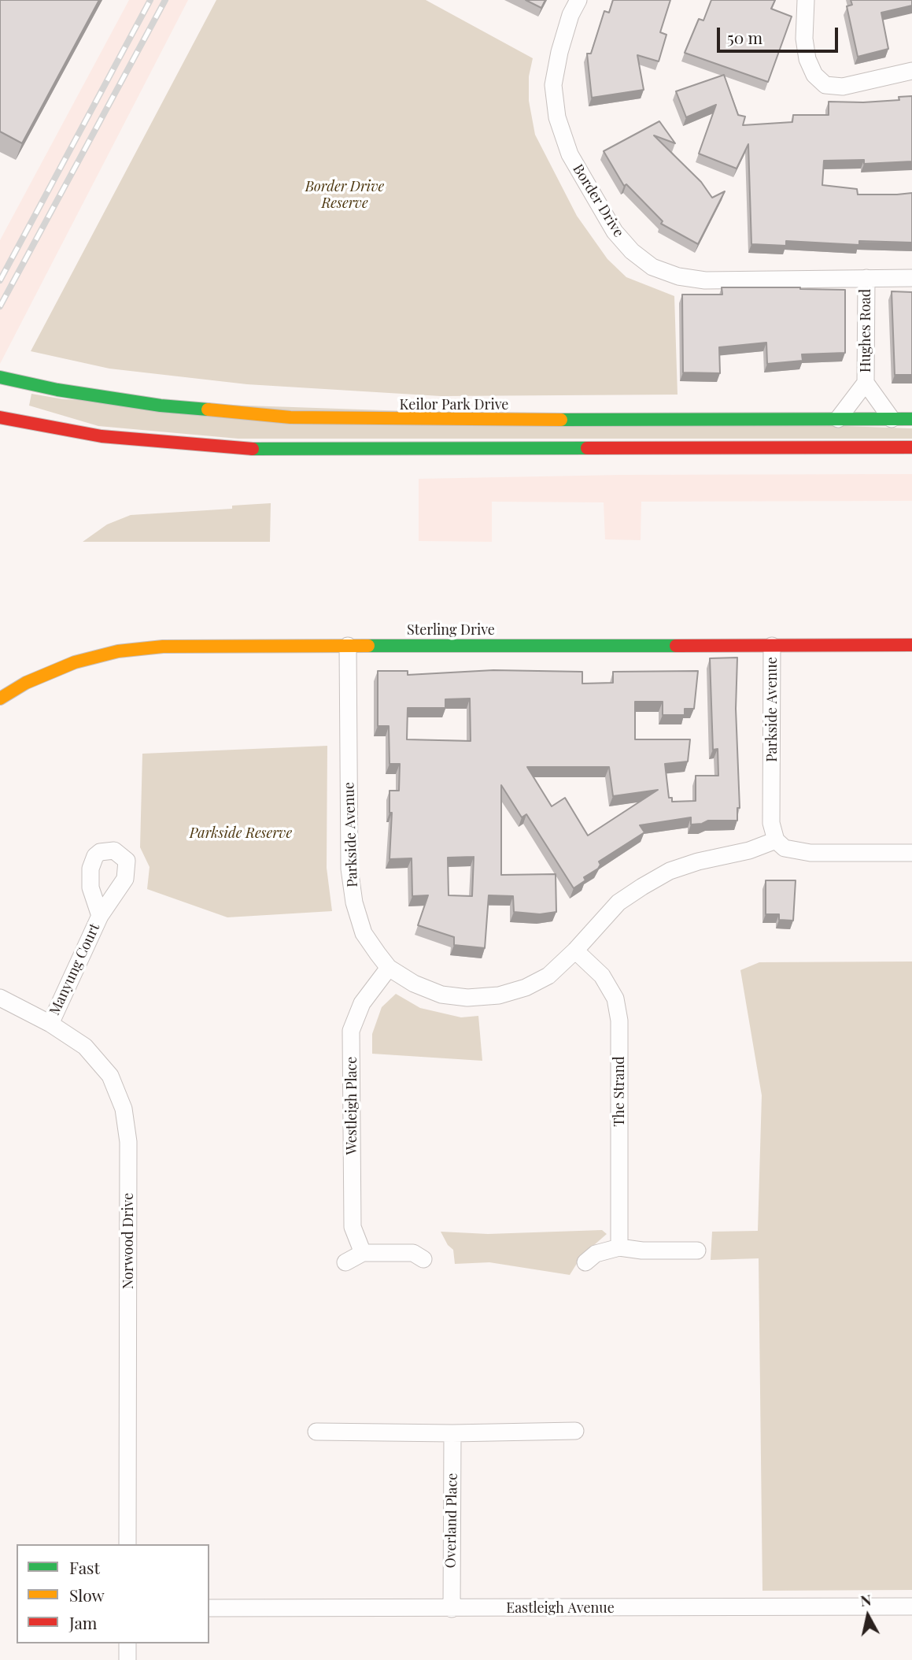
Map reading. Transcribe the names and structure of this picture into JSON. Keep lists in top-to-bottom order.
{
  "streets": {
    "main road": ["Keilor Park Drive", "Sterling Drive"],
    "street": [
      "Border Drive",
      "Hughes Road",
      "Parkside Avenue",
      "Manyung Court",
      "The Strand",
      "Westleigh Place",
      "Norwood Drive",
      "Overland Place",
      "Eastleigh Avenue"
    ]
  },
  "crossings": [
    ["Border Drive", "Hughes Road"],
    ["Hughes Road", "Keilor Park Drive"],
    ["Sterling Drive", "Parkside Avenue"],
    ["Parkside Avenue", "The Strand"],
    ["Parkside Avenue", "Westleigh Place"],
    ["Manyung Court", "Norwood Drive"],
    ["Overland Place", "Eastleigh Avenue"]
  ],
  "parks": ["Border Drive Reserve", "Parkside Reserve"],
  "legend": ["Fast", "Slow", "Jam"],
  "scale_bar": "50 m",
  "north": "top"
}
